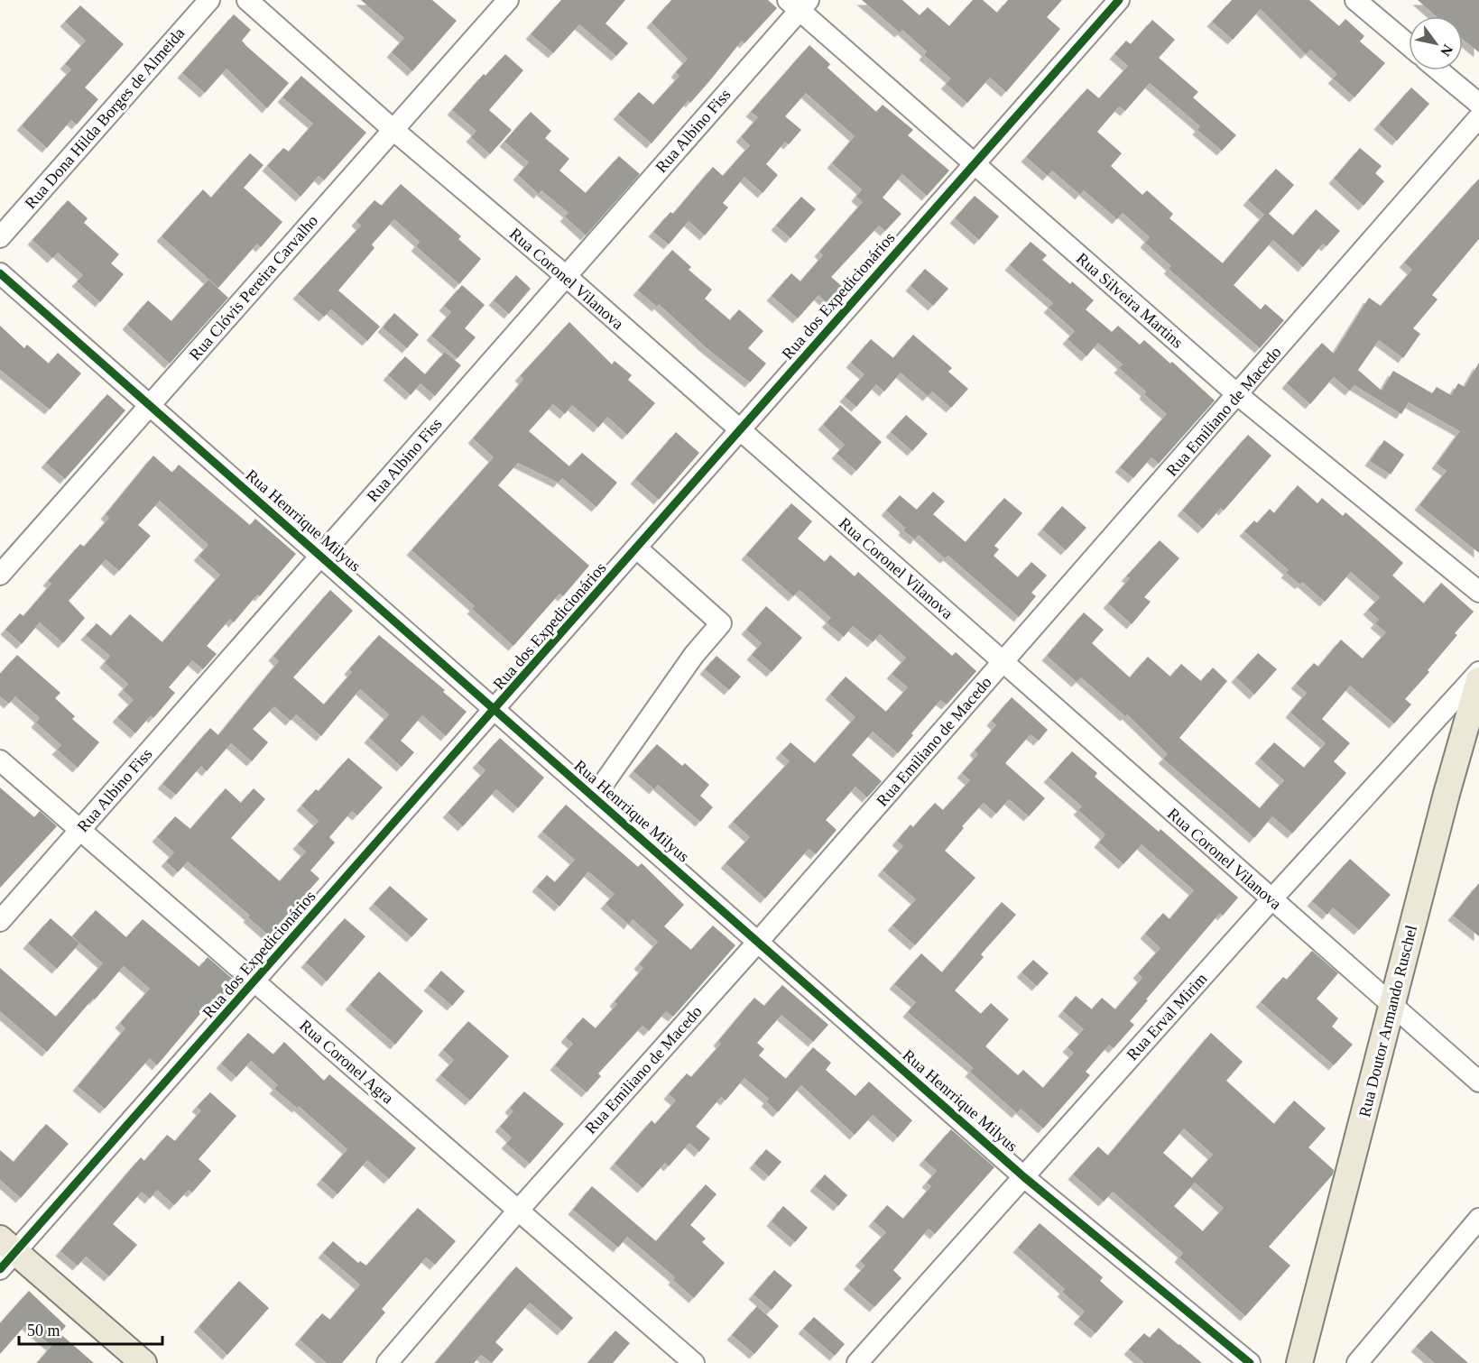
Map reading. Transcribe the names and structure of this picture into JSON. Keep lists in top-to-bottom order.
{
  "streets": {
    "main road": ["Rua Doutor Armando Ruschel"],
    "street": [
      "Rua Dona Hilda Borges de Almeida",
      "Rua Albino Fiss",
      "Rua Coronel Vilanova",
      "Rua Clóvis Pereira Carvalho",
      "Rua dos Expedicionários",
      "Rua Silveira Martins",
      "Rua Emiliano de Macedo",
      "Rua Henrrique Milyus",
      "Rua Erval Mirim",
      "Rua Coronel Agra"
    ]
  },
  "crossings": [
    ["Rua Albino Fiss", "Rua Coronel Vilanova"],
    ["Rua Albino Fiss", "Rua Silveira Martins"],
    ["Rua Albino Fiss", "Rua Henrrique Milyus"],
    ["Rua Albino Fiss", "Rua Coronel Agra"],
    ["Rua Coronel Vilanova", "Rua Clóvis Pereira Carvalho"],
    ["Rua Coronel Vilanova", "Rua dos Expedicionários"],
    ["Rua Coronel Vilanova", "Rua Emiliano de Macedo"],
    ["Rua Coronel Vilanova", "Rua Erval Mirim"],
    ["Rua Coronel Vilanova", "Rua Doutor Armando Ruschel"],
    ["Rua Clóvis Pereira Carvalho", "Rua Henrrique Milyus"],
    ["Rua dos Expedicionários", "Rua Silveira Martins"],
    ["Rua dos Expedicionários", "Rua Henrrique Milyus"],
    ["Rua dos Expedicionários", "Rua Coronel Agra"],
    ["Rua Silveira Martins", "Rua Emiliano de Macedo"],
    ["Rua Emiliano de Macedo", "Rua Henrrique Milyus"],
    ["Rua Emiliano de Macedo", "Rua Coronel Agra"],
    ["Rua Henrrique Milyus", "Rua Erval Mirim"]
  ],
  "scale_bar": "50 m",
  "north": "bottom right"
}
